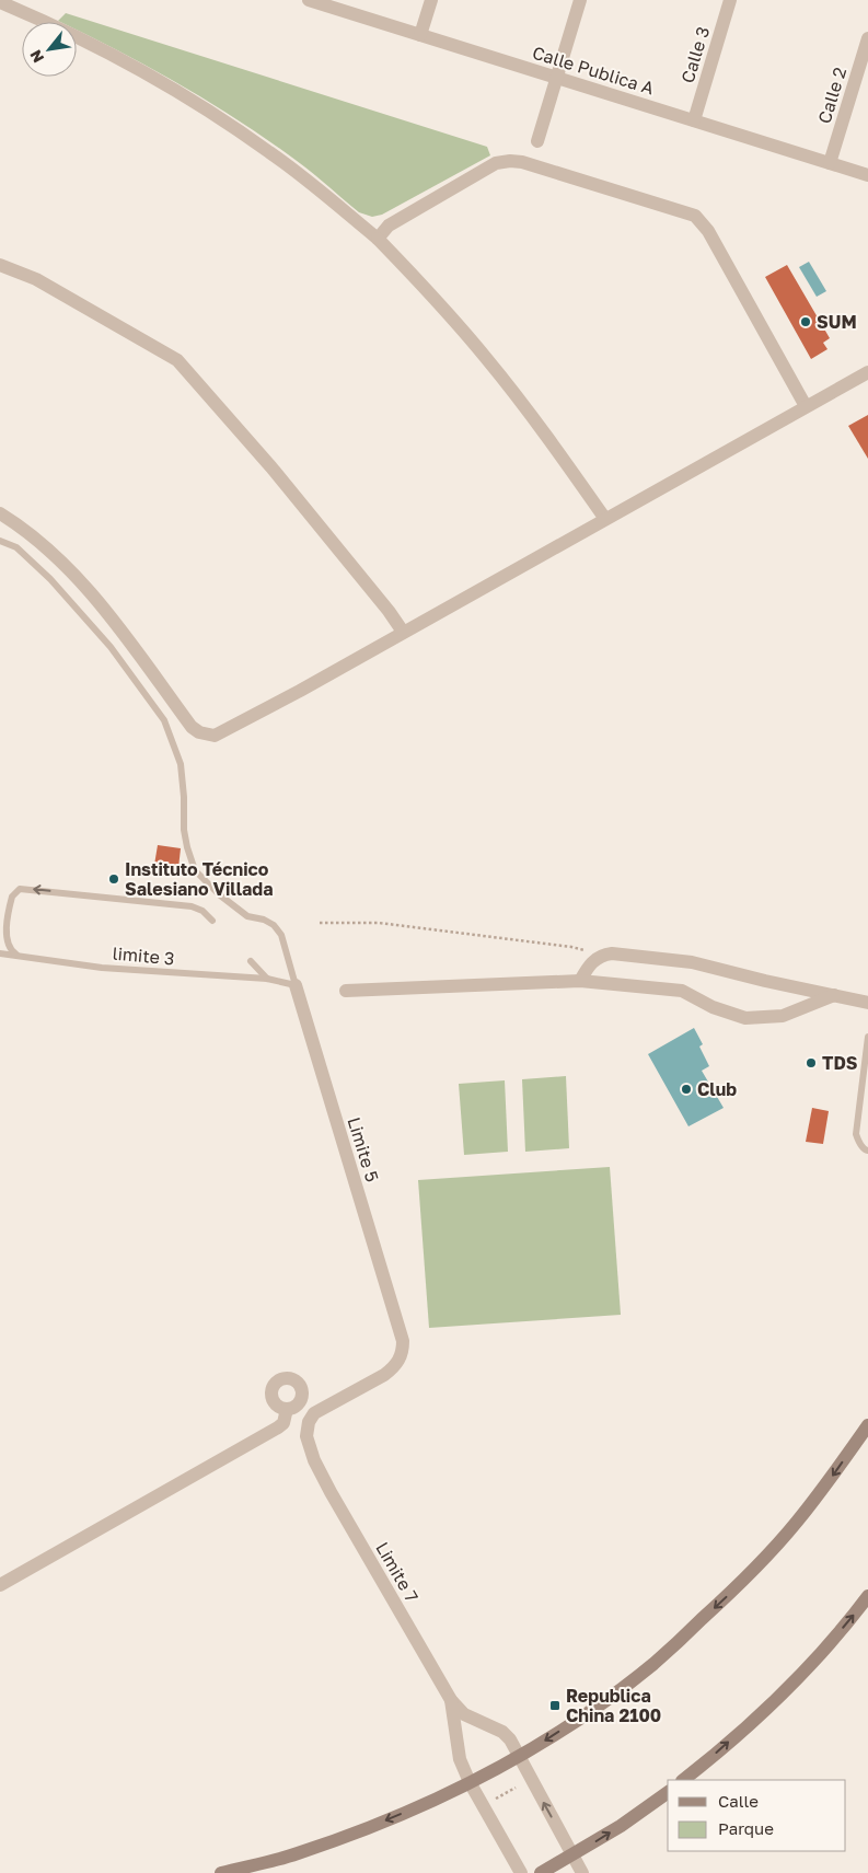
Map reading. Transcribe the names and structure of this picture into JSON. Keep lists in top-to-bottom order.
{
  "streets": {
    "street": [
      "Calle 3",
      "Calle Publica A",
      "Calle 2",
      "Limite 5",
      "Limite 7"
    ],
    "lane": ["limite 3"]
  },
  "crossings": [
    ["Calle 3", "Calle Publica A"],
    ["Calle Publica A", "Calle 2"],
    ["limite 3", "Limite 5"],
    ["Limite 5", "Limite 7"]
  ],
  "places": {
    "other": [
      "SUM",
      "Instituto Técnico Salesiano Villada",
      "TDS",
      "Club"
    ],
    "transit": ["Republica China 2100"]
  },
  "legend": ["Calle", "Parque"],
  "north": "bottom left"
}
